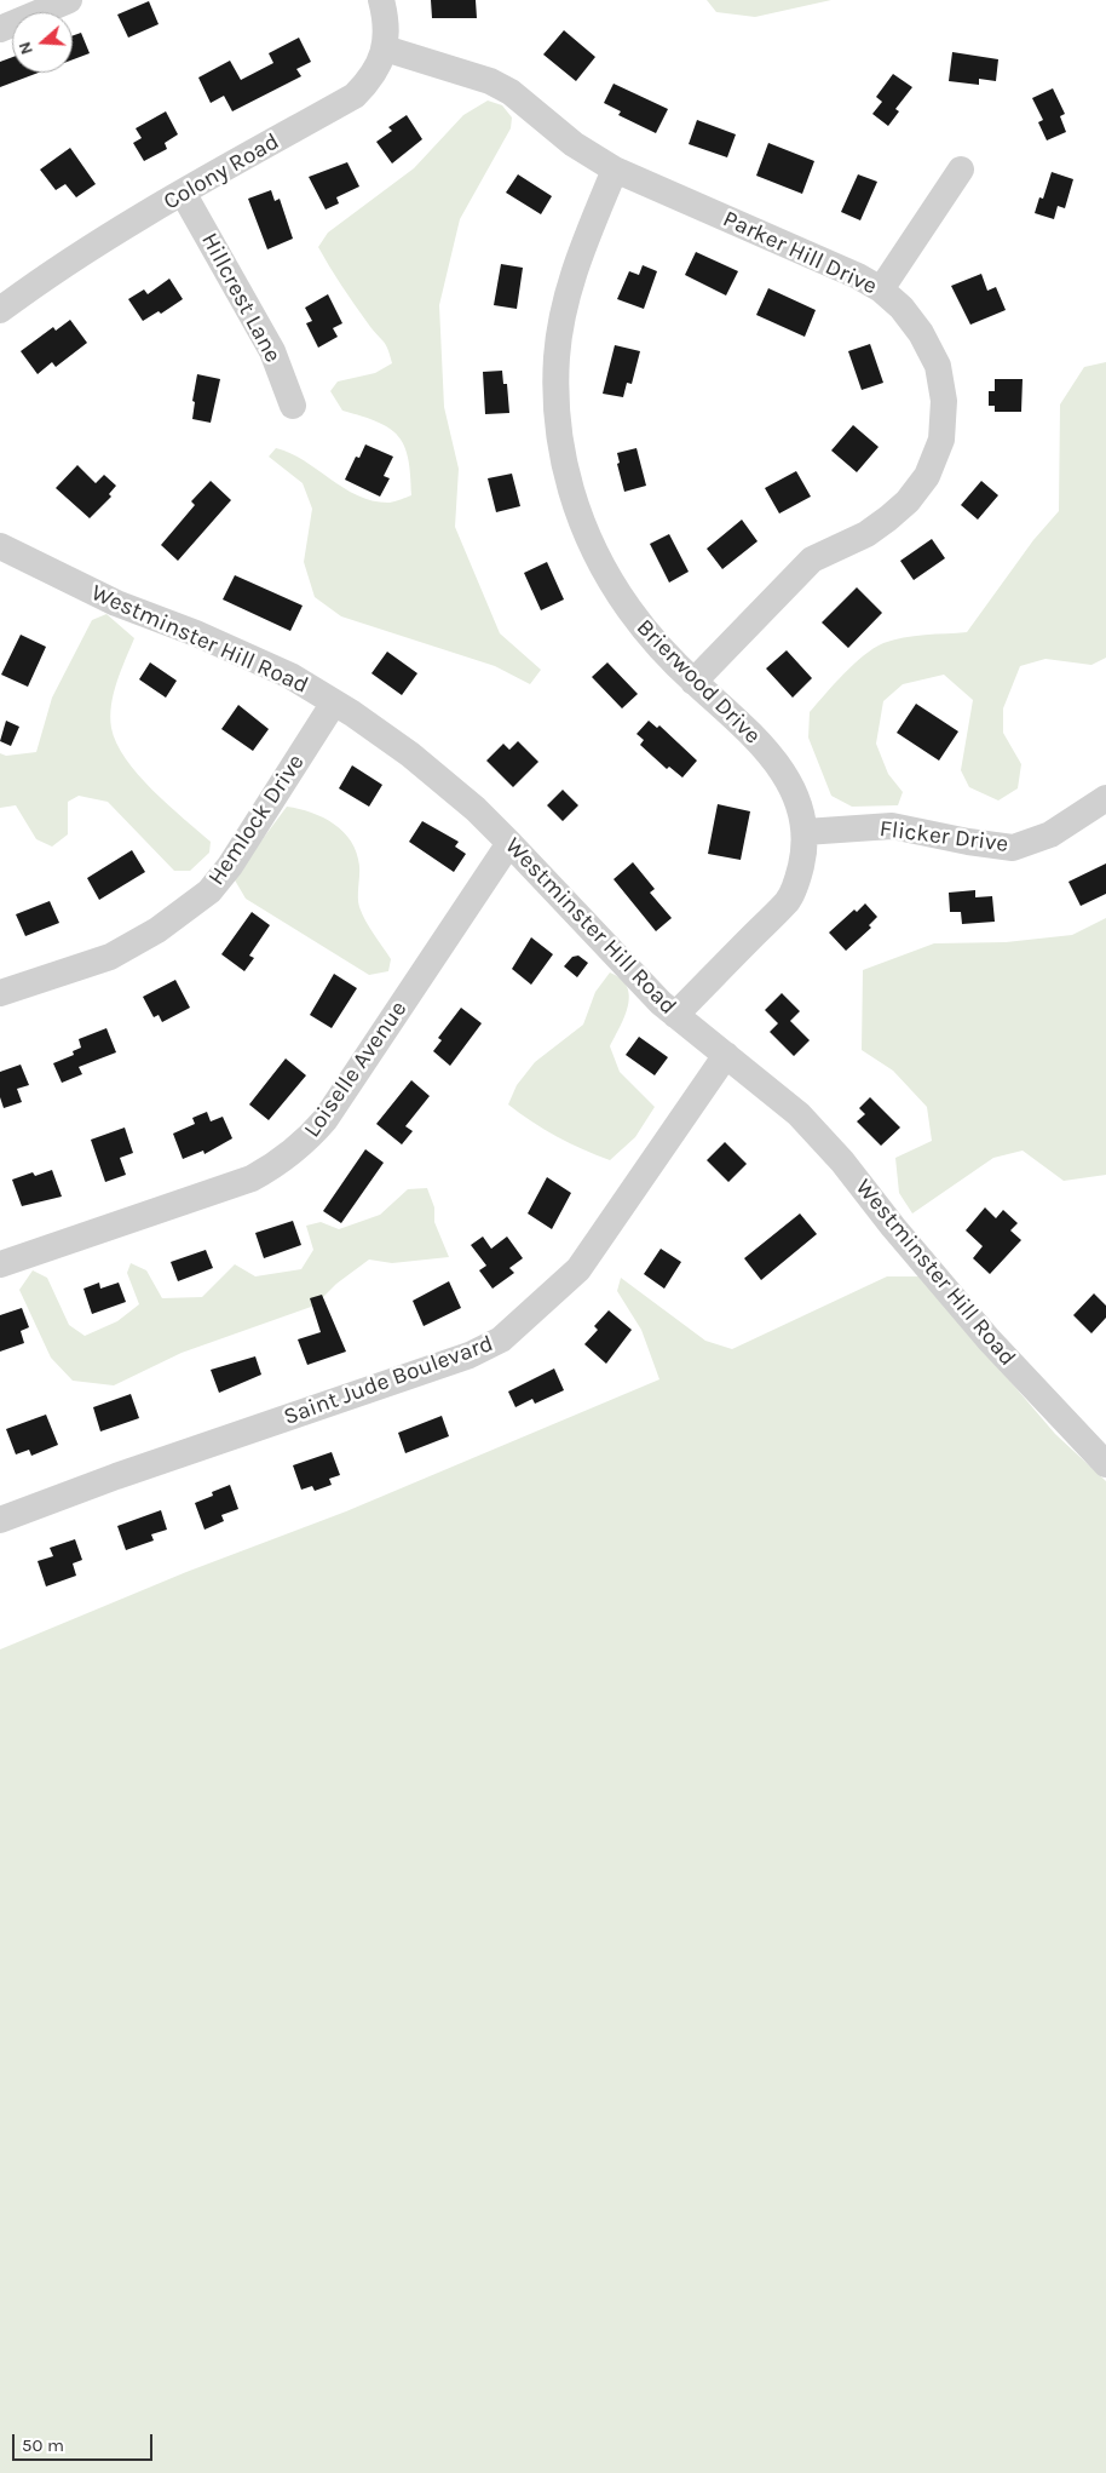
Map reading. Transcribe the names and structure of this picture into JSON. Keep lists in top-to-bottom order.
{
  "streets": {
    "street": [
      "Colony Road",
      "Parker Hill Drive",
      "Hillcrest Lane",
      "Westminster Hill Road",
      "Brierwood Drive",
      "Hemlock Drive",
      "Flicker Drive",
      "Loiselle Avenue",
      "Saint Jude Boulevard"
    ]
  },
  "crossings": [
    ["Colony Road", "Parker Hill Drive"],
    ["Colony Road", "Hillcrest Lane"],
    ["Parker Hill Drive", "Brierwood Drive"],
    ["Westminster Hill Road", "Brierwood Drive"],
    ["Westminster Hill Road", "Hemlock Drive"],
    ["Westminster Hill Road", "Loiselle Avenue"],
    ["Westminster Hill Road", "Saint Jude Boulevard"],
    ["Brierwood Drive", "Flicker Drive"]
  ],
  "scale_bar": "50 m",
  "north": "left"
}
